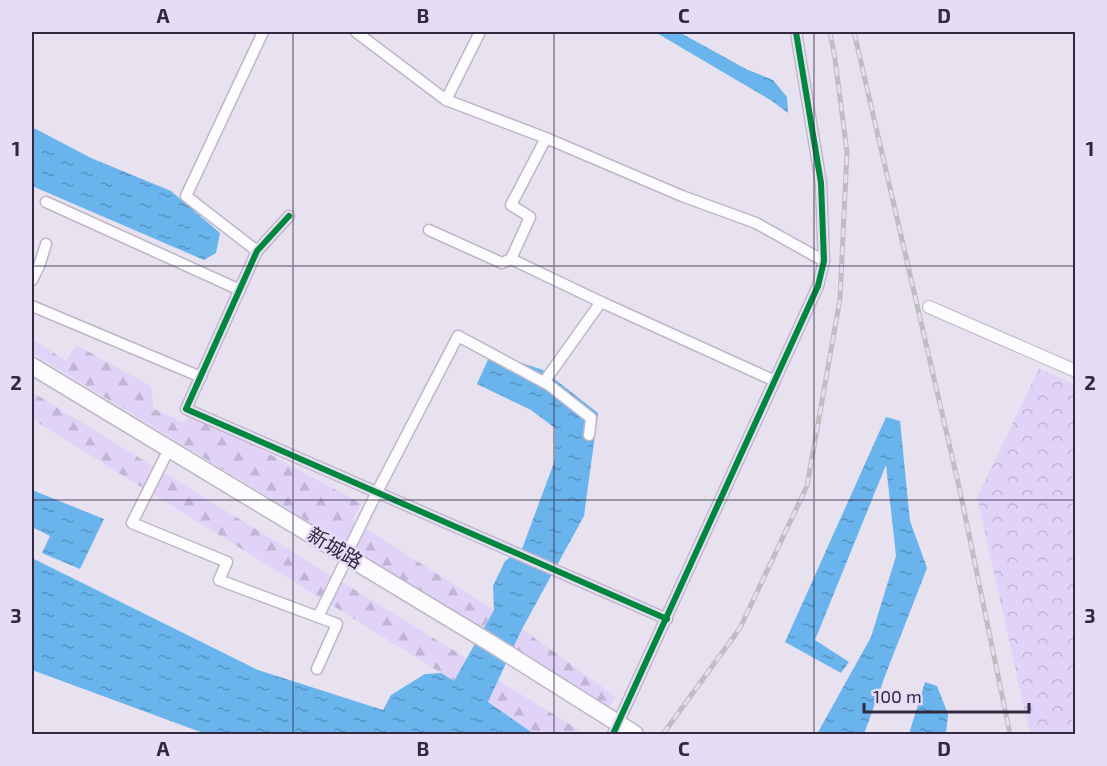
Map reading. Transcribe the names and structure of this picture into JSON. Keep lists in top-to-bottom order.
{
  "streets": {
    "main road": ["新城路"]
  },
  "scale_bar": "100 m",
  "grid": {
    "columns": [
      "A",
      "B",
      "C",
      "D"
    ],
    "rows": ["1", "2", "3"]
  }
}
